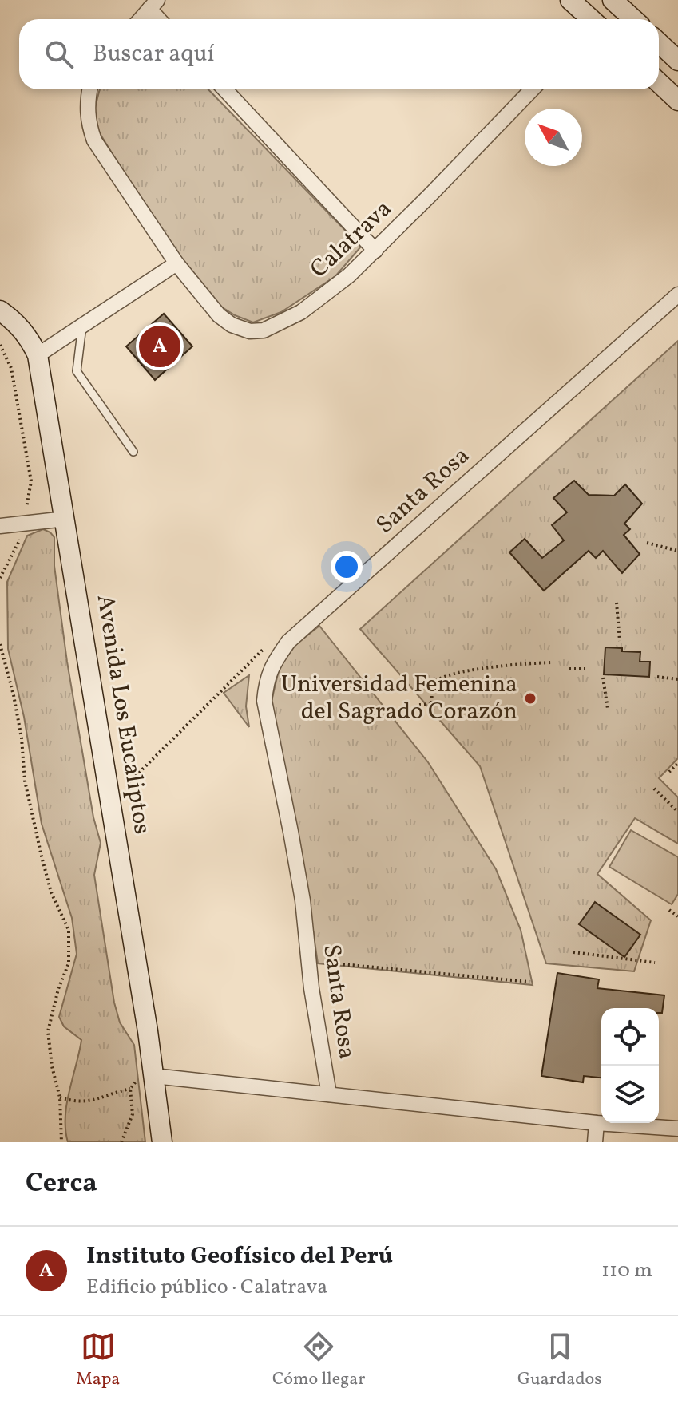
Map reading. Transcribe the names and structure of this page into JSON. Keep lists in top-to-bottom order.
{
  "streets": {
    "street": ["Calatrava", "Santa Rosa", "Avenida Los Eucaliptos"]
  },
  "places": ["Universidad Femenina del Sagrado Corazón"],
  "north": "top left",
  "page": {
    "search": "Buscar aquí",
    "pins": "A",
    "heading": "Cerca",
    "list": [
      {
        "mark": "A",
        "name": "Instituto Geofísico del Perú",
        "note": "Edificio público · Calatrava",
        "value": "110 m"
      }
    ],
    "nav": ["Mapa", "Cómo llegar", "Guardados"]
  }
}
